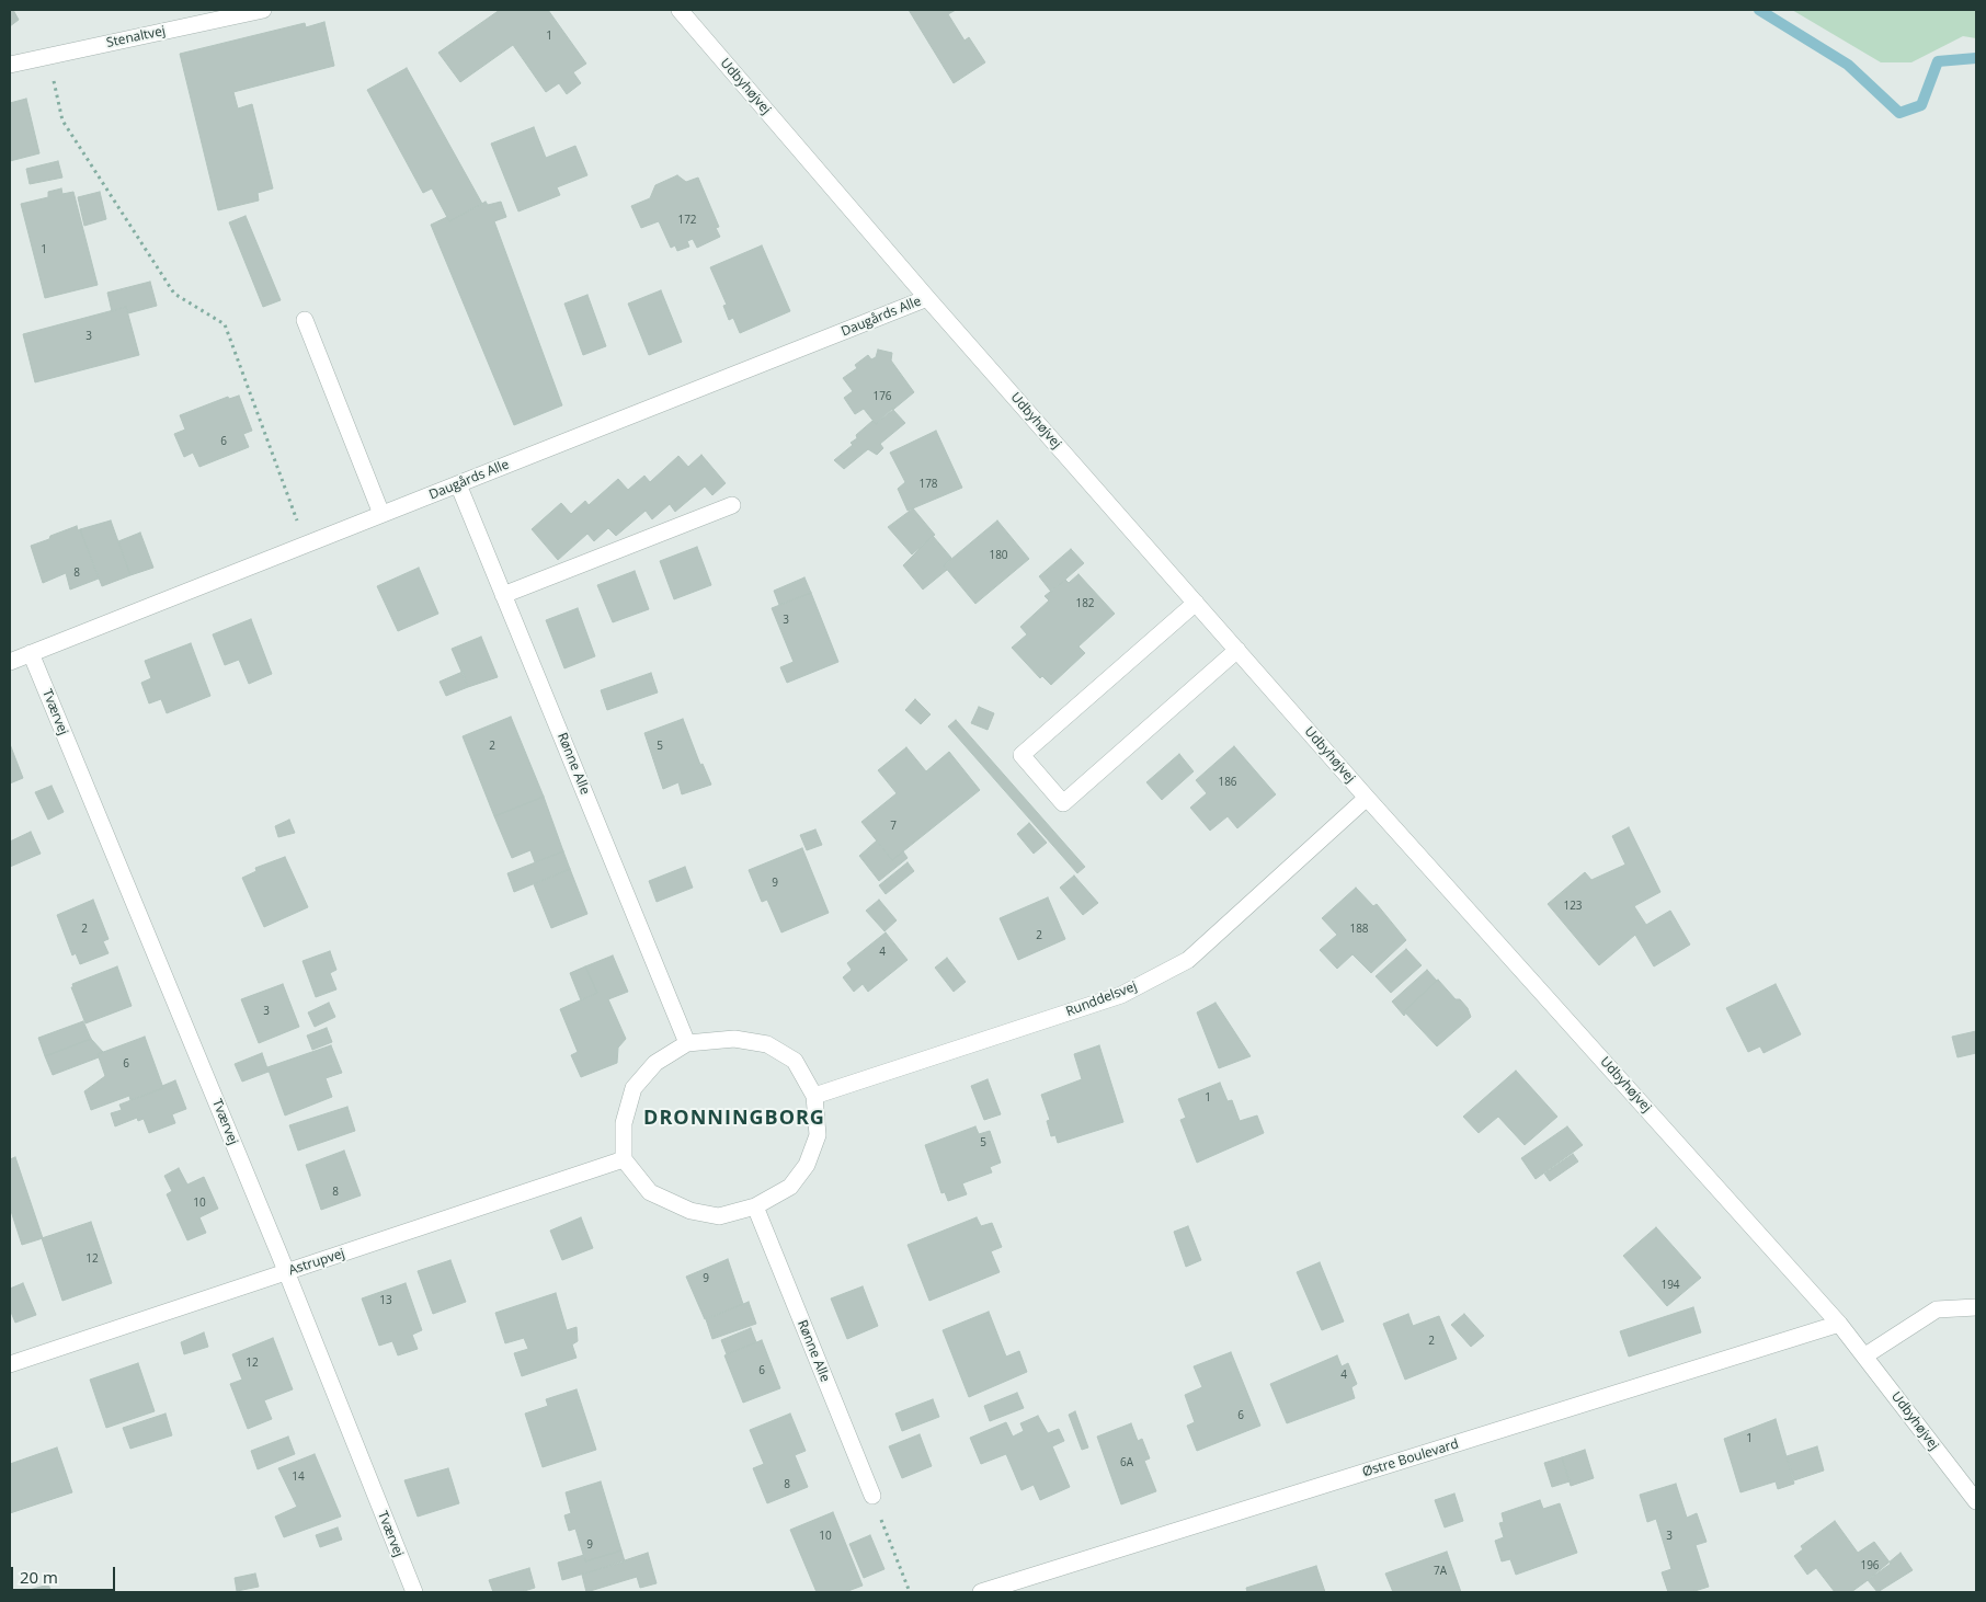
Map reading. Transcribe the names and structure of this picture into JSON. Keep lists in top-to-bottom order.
{
  "streets": {
    "street": [
      "Stenaltvej",
      "Udbyhøjvej",
      "Daugårds Alle",
      "Tværvej",
      "Rønne Alle",
      "Runddelsvej",
      "Astrupvej",
      "Østre Boulevard"
    ]
  },
  "crossings": [
    ["Udbyhøjvej", "Daugårds Alle"],
    ["Udbyhøjvej", "Runddelsvej"],
    ["Udbyhøjvej", "Østre Boulevard"],
    ["Daugårds Alle", "Tværvej"],
    ["Daugårds Alle", "Rønne Alle"],
    ["Tværvej", "Astrupvej"],
    ["Rønne Alle", "Runddelsvej"],
    ["Rønne Alle", "Astrupvej"],
    ["Runddelsvej", "Astrupvej"]
  ],
  "districts": ["DRONNINGBORG"],
  "house_numbers": [
    "1",
    "172",
    "1",
    "3",
    "176",
    "6",
    "178",
    "180",
    "8",
    "182",
    "3",
    "2",
    "5",
    "186",
    "7",
    "9",
    "123",
    "2",
    "188",
    "2",
    "4",
    "3",
    "6",
    "1",
    "5",
    "8",
    "10",
    "12",
    "9",
    "194",
    "13",
    "2",
    "12",
    "6",
    "4",
    "6",
    "1",
    "6A",
    "14",
    "8",
    "10",
    "3",
    "9",
    "196",
    "7A"
  ],
  "scale_bar": "20 m"
}
